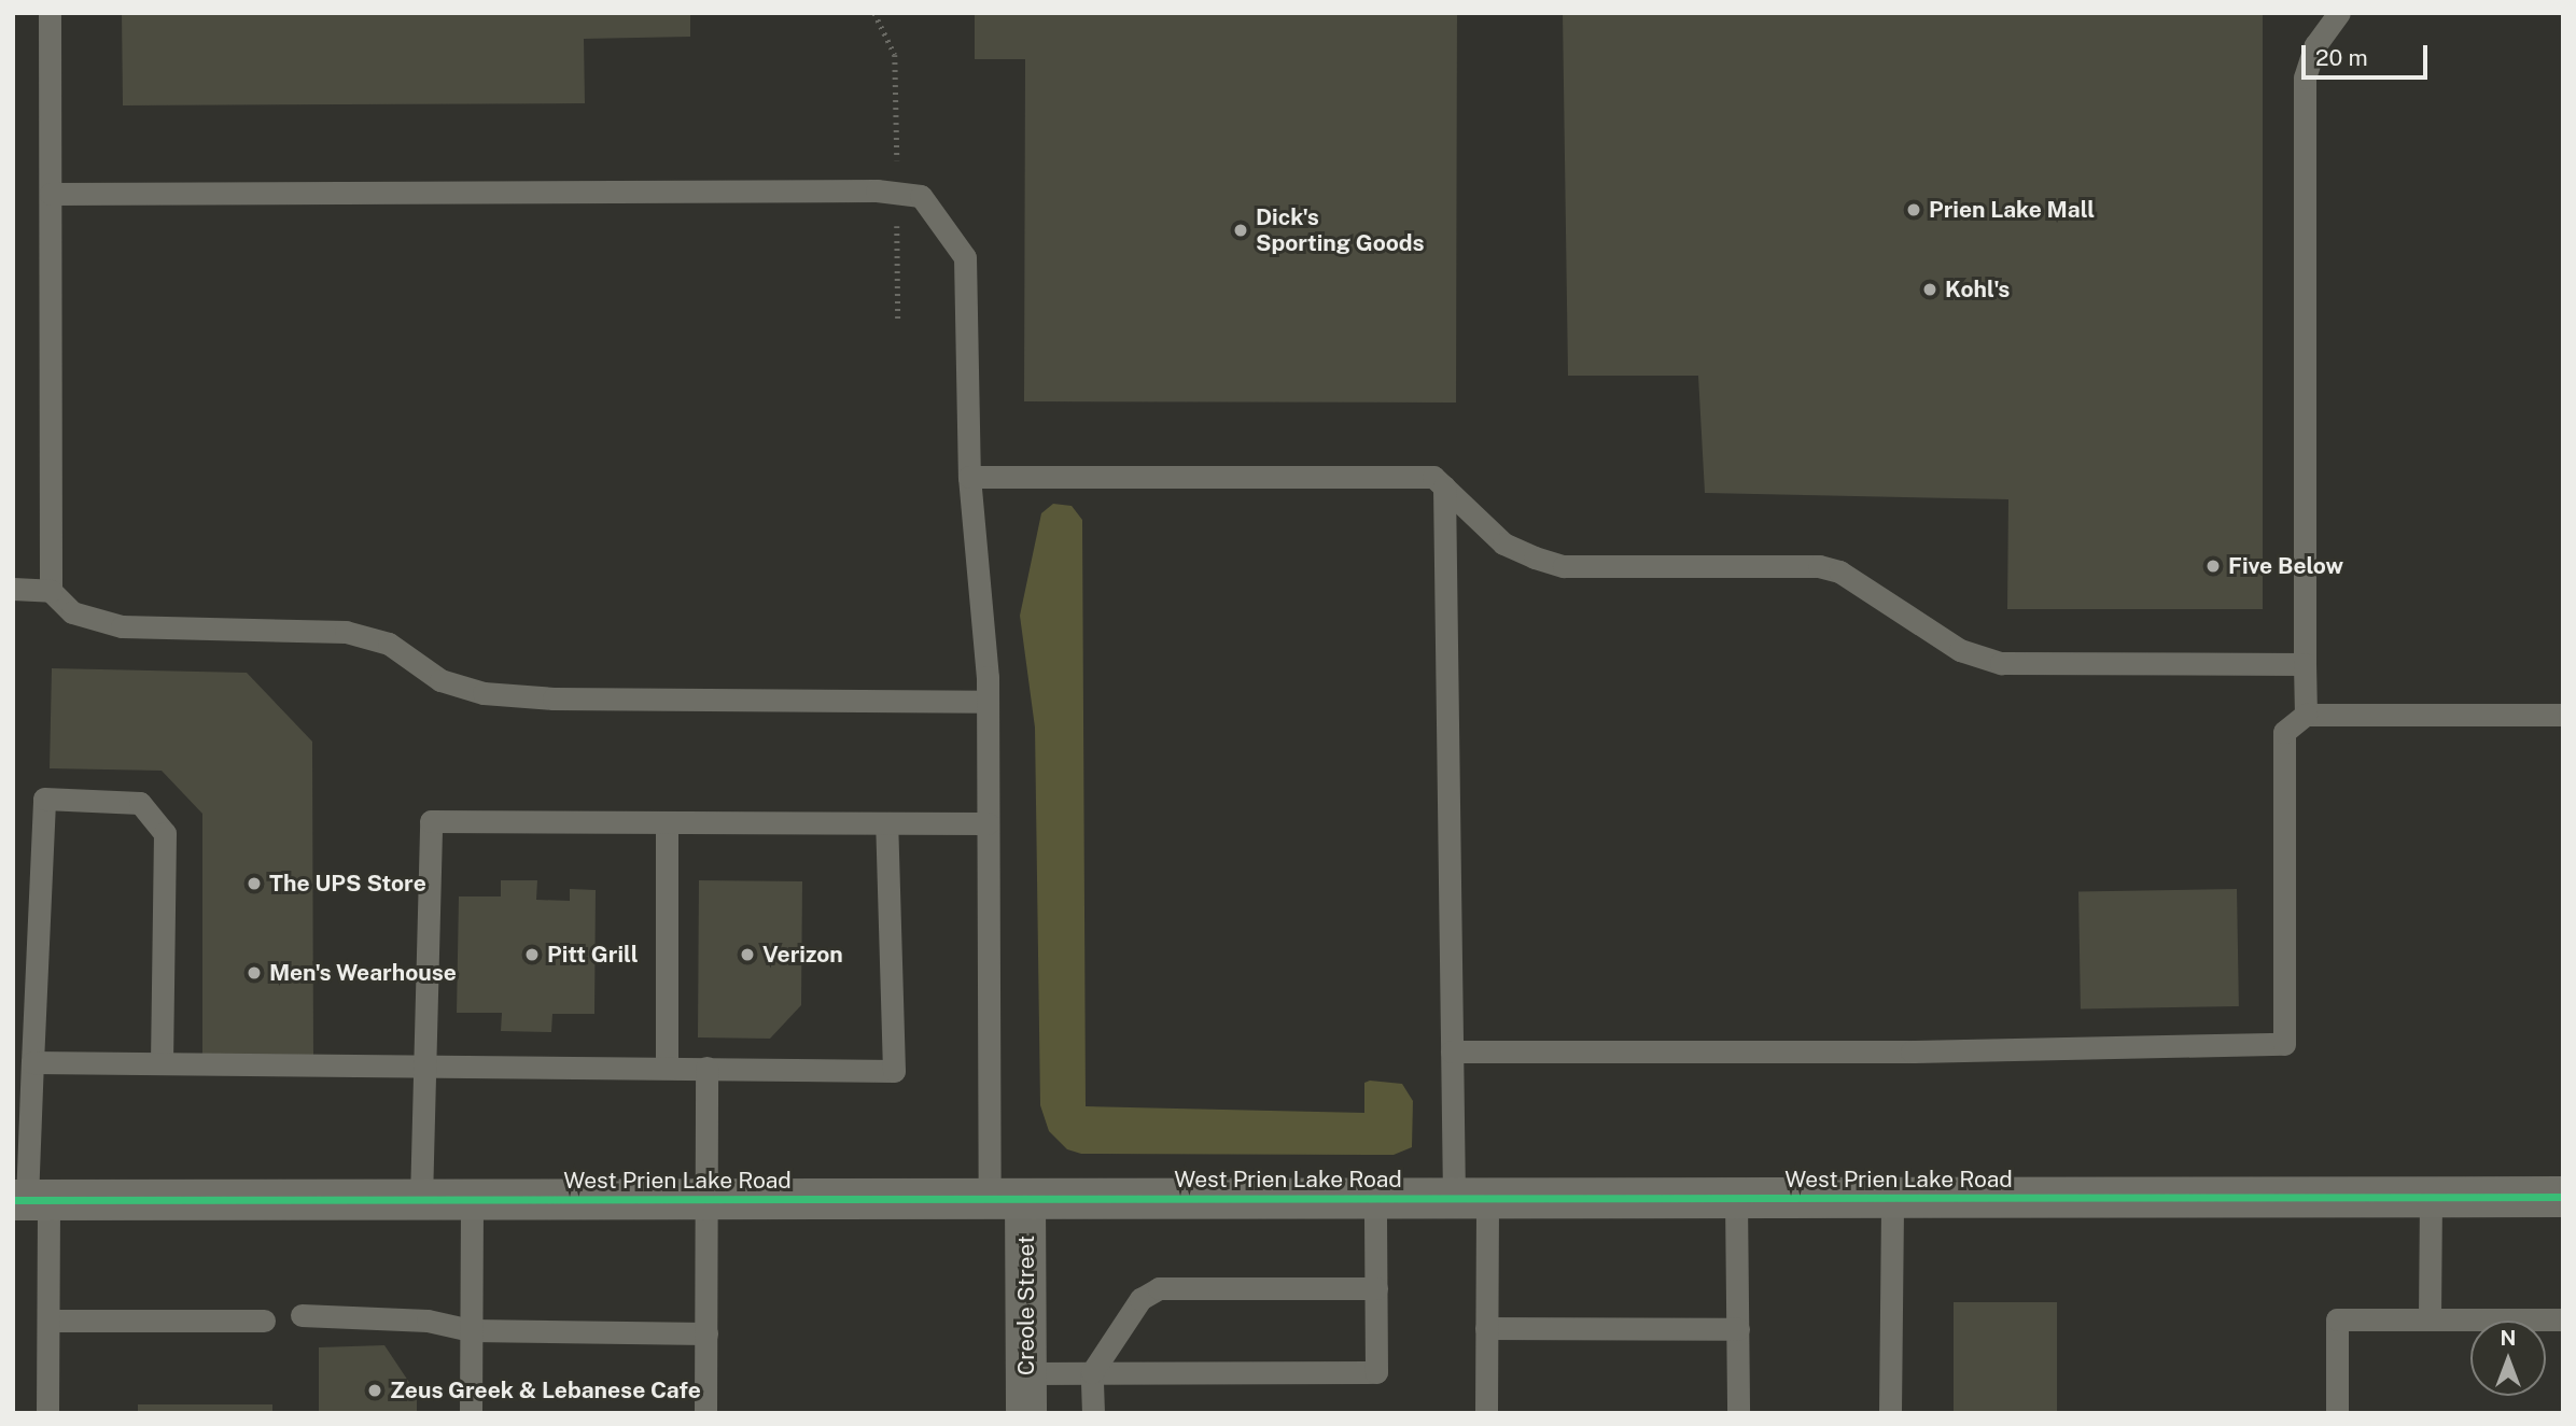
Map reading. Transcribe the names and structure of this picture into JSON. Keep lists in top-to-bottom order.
{
  "streets": {
    "street": ["West Prien Lake Road", "Creole Street"]
  },
  "crossings": [
    ["West Prien Lake Road", "Creole Street"]
  ],
  "places": [
    "Prien Lake Mall",
    "Dick's Sporting Goods",
    "Kohl's",
    "Five Below",
    "The UPS Store",
    "Pitt Grill",
    "Verizon",
    "Men's Wearhouse",
    "Zeus Greek & Lebanese Cafe"
  ],
  "scale_bar": "20 m",
  "north": "top"
}
